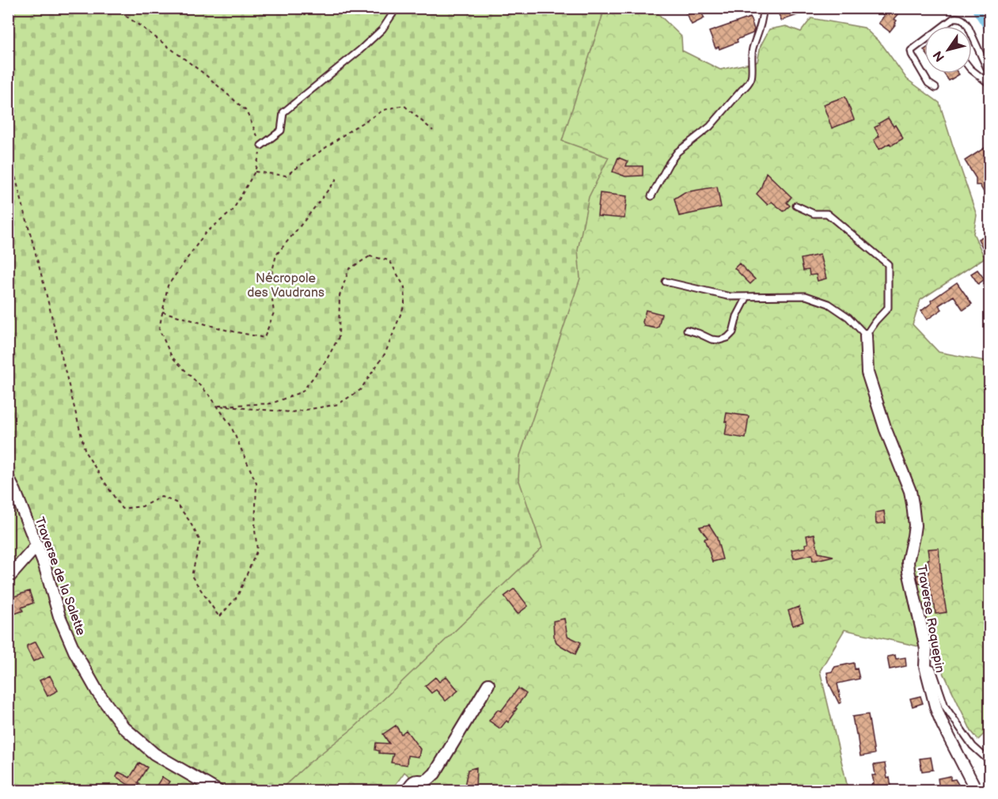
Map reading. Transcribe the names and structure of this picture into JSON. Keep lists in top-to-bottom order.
{
  "streets": {
    "street": ["Traverse de la Salette", "Traverse Roquepin"]
  },
  "parks": ["Nécropole des Vaudrans"],
  "north": "bottom left"
}
